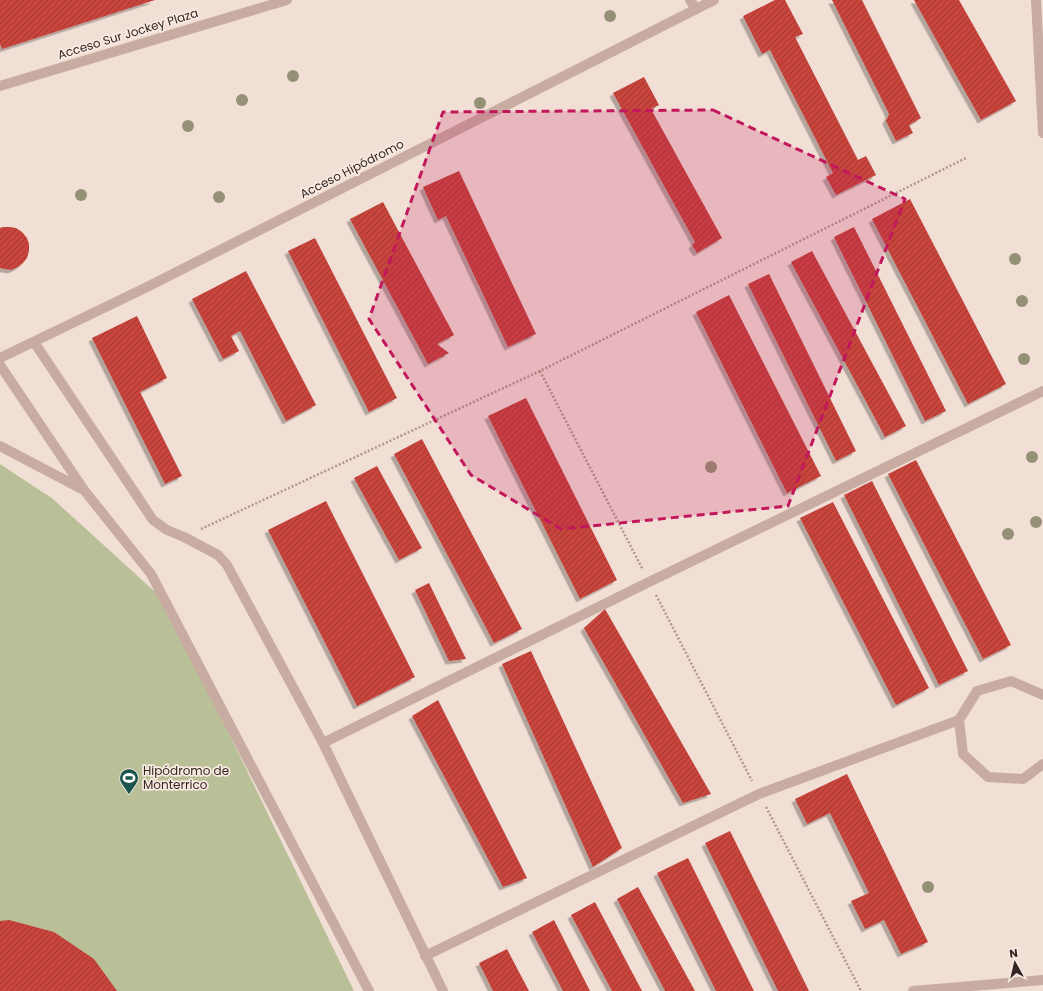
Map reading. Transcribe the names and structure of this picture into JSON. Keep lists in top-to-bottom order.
{
  "streets": {
    "street": ["Acceso Sur Jockey Plaza", "Acceso Hipódromo"]
  },
  "places": {
    "sports": ["Hipódromo de Monterrico"]
  },
  "north": "top"
}
